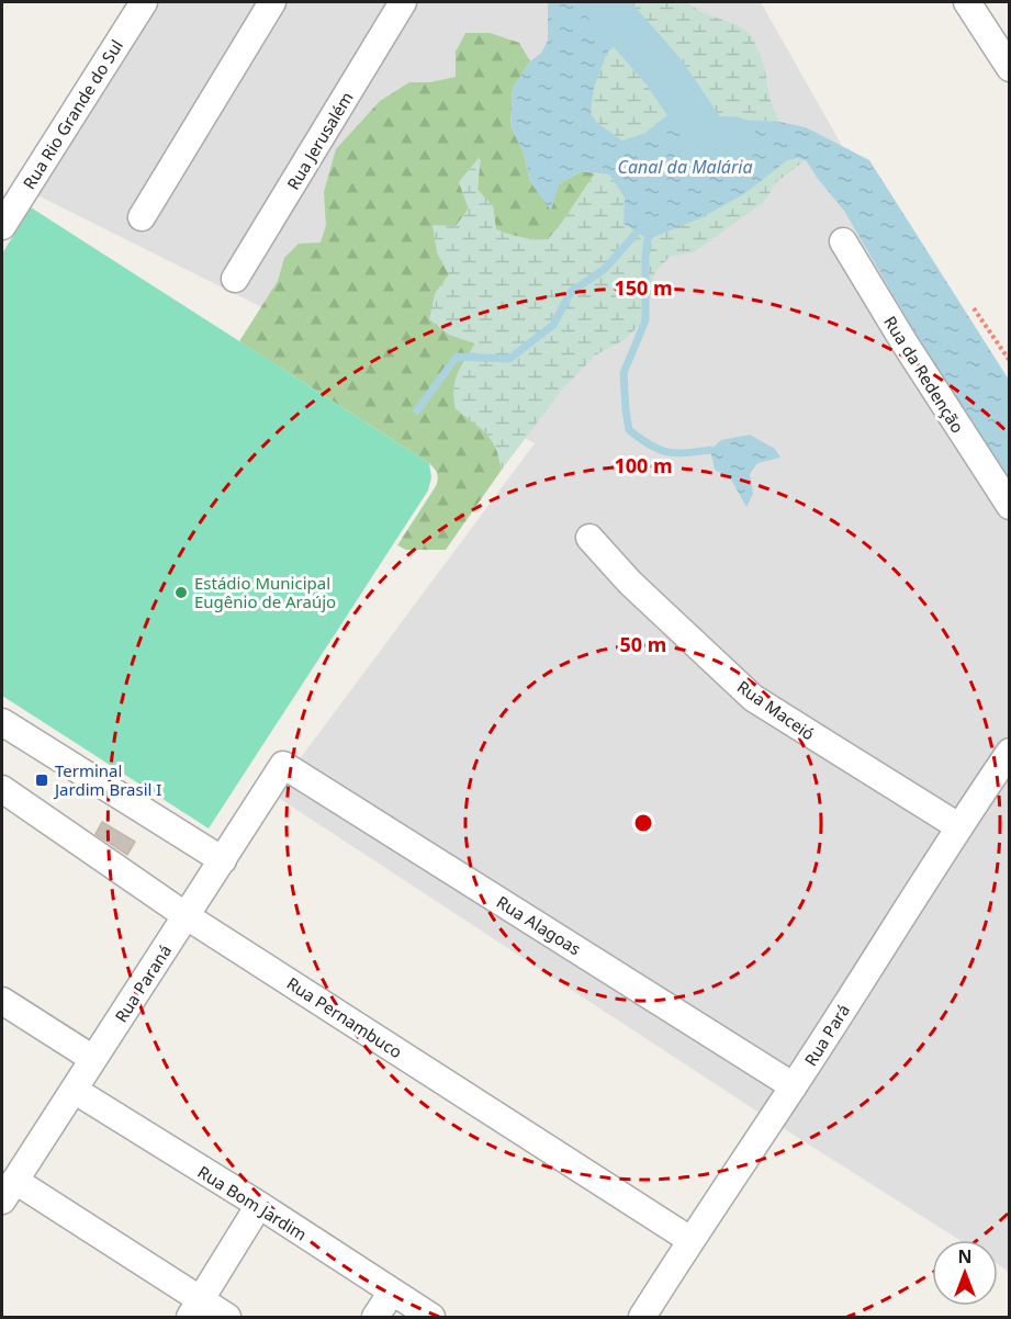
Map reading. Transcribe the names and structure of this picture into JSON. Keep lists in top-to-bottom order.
{
  "streets": {
    "street": [
      "Rua Rio Grande do Sul",
      "Rua Jerusalém",
      "Rua da Redenção",
      "Rua Maceió",
      "Rua Alagoas",
      "Rua Paraná",
      "Rua Pernambuco",
      "Rua Pará",
      "Rua Bom Jardim"
    ]
  },
  "crossings": [
    ["Rua Maceió", "Rua Pará"],
    ["Rua Alagoas", "Rua Paraná"],
    ["Rua Alagoas", "Rua Pará"],
    ["Rua Paraná", "Rua Pernambuco"],
    ["Rua Paraná", "Rua Bom Jardim"],
    ["Rua Pernambuco", "Rua Pará"]
  ],
  "water": ["Canal da Malária"],
  "places": {
    "other": ["Estádio Municipal Eugênio de Araújo"],
    "transit": ["Terminal Jardim Brasil I"]
  },
  "north": "top",
  "rings": ["150 m", "100 m", "50 m"]
}
